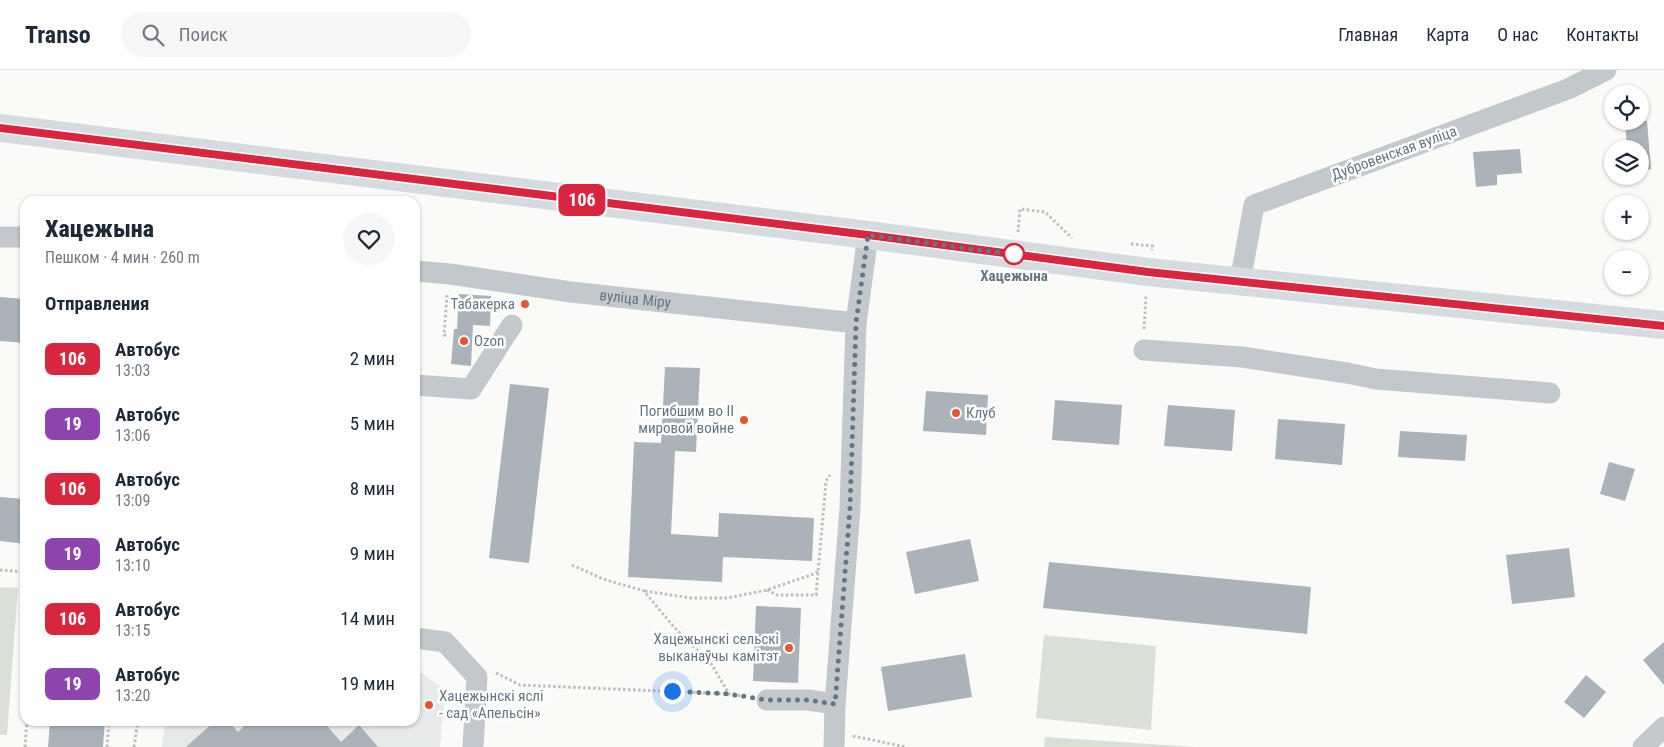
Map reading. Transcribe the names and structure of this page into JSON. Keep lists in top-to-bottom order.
{
  "streets": {
    "street": ["Дубровенская вуліца", "вуліца Міру"]
  },
  "places": [
    "Хацежына",
    "Табакерка",
    "Ozon",
    "Клуб",
    "Погибшим во II мировой войне",
    "Хацежынскі сельскі выканаўчы камітэт",
    "Хацежынскі яслі - сад «Апельсін»"
  ],
  "lines": ["bus line 106"],
  "page": {
    "header": "Transo",
    "search": "Поиск",
    "nav": [
      "Главная",
      "Карта",
      "О нас",
      "Контакты"
    ],
    "on_map": "106",
    "map_buttons": ["+", "−"],
    "heading": [
      ["Хацежына", "Пешком · 4 мин · 260 m"],
      "Отправления"
    ],
    "list": [
      {
        "mark": "106",
        "name": "Автобус",
        "note": "13:03",
        "value": "2 мин"
      },
      {
        "mark": "19",
        "name": "Автобус",
        "note": "13:06",
        "value": "5 мин"
      },
      {
        "mark": "106",
        "name": "Автобус",
        "note": "13:09",
        "value": "8 мин"
      },
      {
        "mark": "19",
        "name": "Автобус",
        "note": "13:10",
        "value": "9 мин"
      },
      {
        "mark": "106",
        "name": "Автобус",
        "note": "13:15",
        "value": "14 мин"
      },
      {
        "mark": "19",
        "name": "Автобус",
        "note": "13:20",
        "value": "19 мин"
      }
    ]
  }
}
